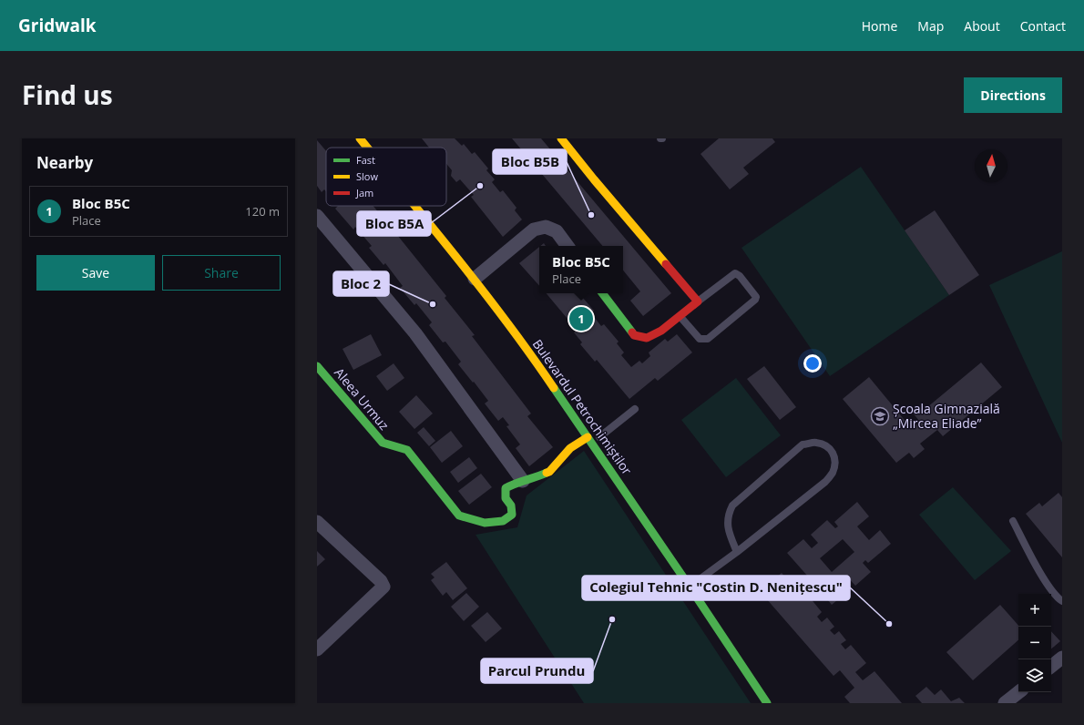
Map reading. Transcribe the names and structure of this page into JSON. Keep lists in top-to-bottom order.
{
  "streets": {
    "street": ["Aleea Urmuz", "Bulevardul Petrochimiștilor"]
  },
  "crossings": [
    ["Aleea Urmuz", "Bulevardul Petrochimiștilor"]
  ],
  "places": {
    "other": [
      "Bloc B5A",
      "Bloc B5B",
      "Bloc 2",
      "Parcul Prundu",
      "Colegiul Tehnic \"Costin D. Nenițescu\""
    ],
    "school or university": ["Școala Gimnazială „Mircea Eliade”"]
  },
  "legend": ["Fast", "Slow", "Jam"],
  "north": "top",
  "page": {
    "header": "Gridwalk",
    "nav": [
      "Home",
      "Map",
      "About",
      "Contact"
    ],
    "title": "Find us",
    "buttons": [
      "Directions",
      ["Save", "Share"]
    ],
    "heading": "Nearby",
    "list": [
      {
        "mark": "1",
        "name": "Bloc B5C",
        "note": "Place",
        "value": "120 m"
      }
    ],
    "popup": ["Bloc B5C", "Place"],
    "pins": "1",
    "map_buttons": ["+", "−"]
  }
}
